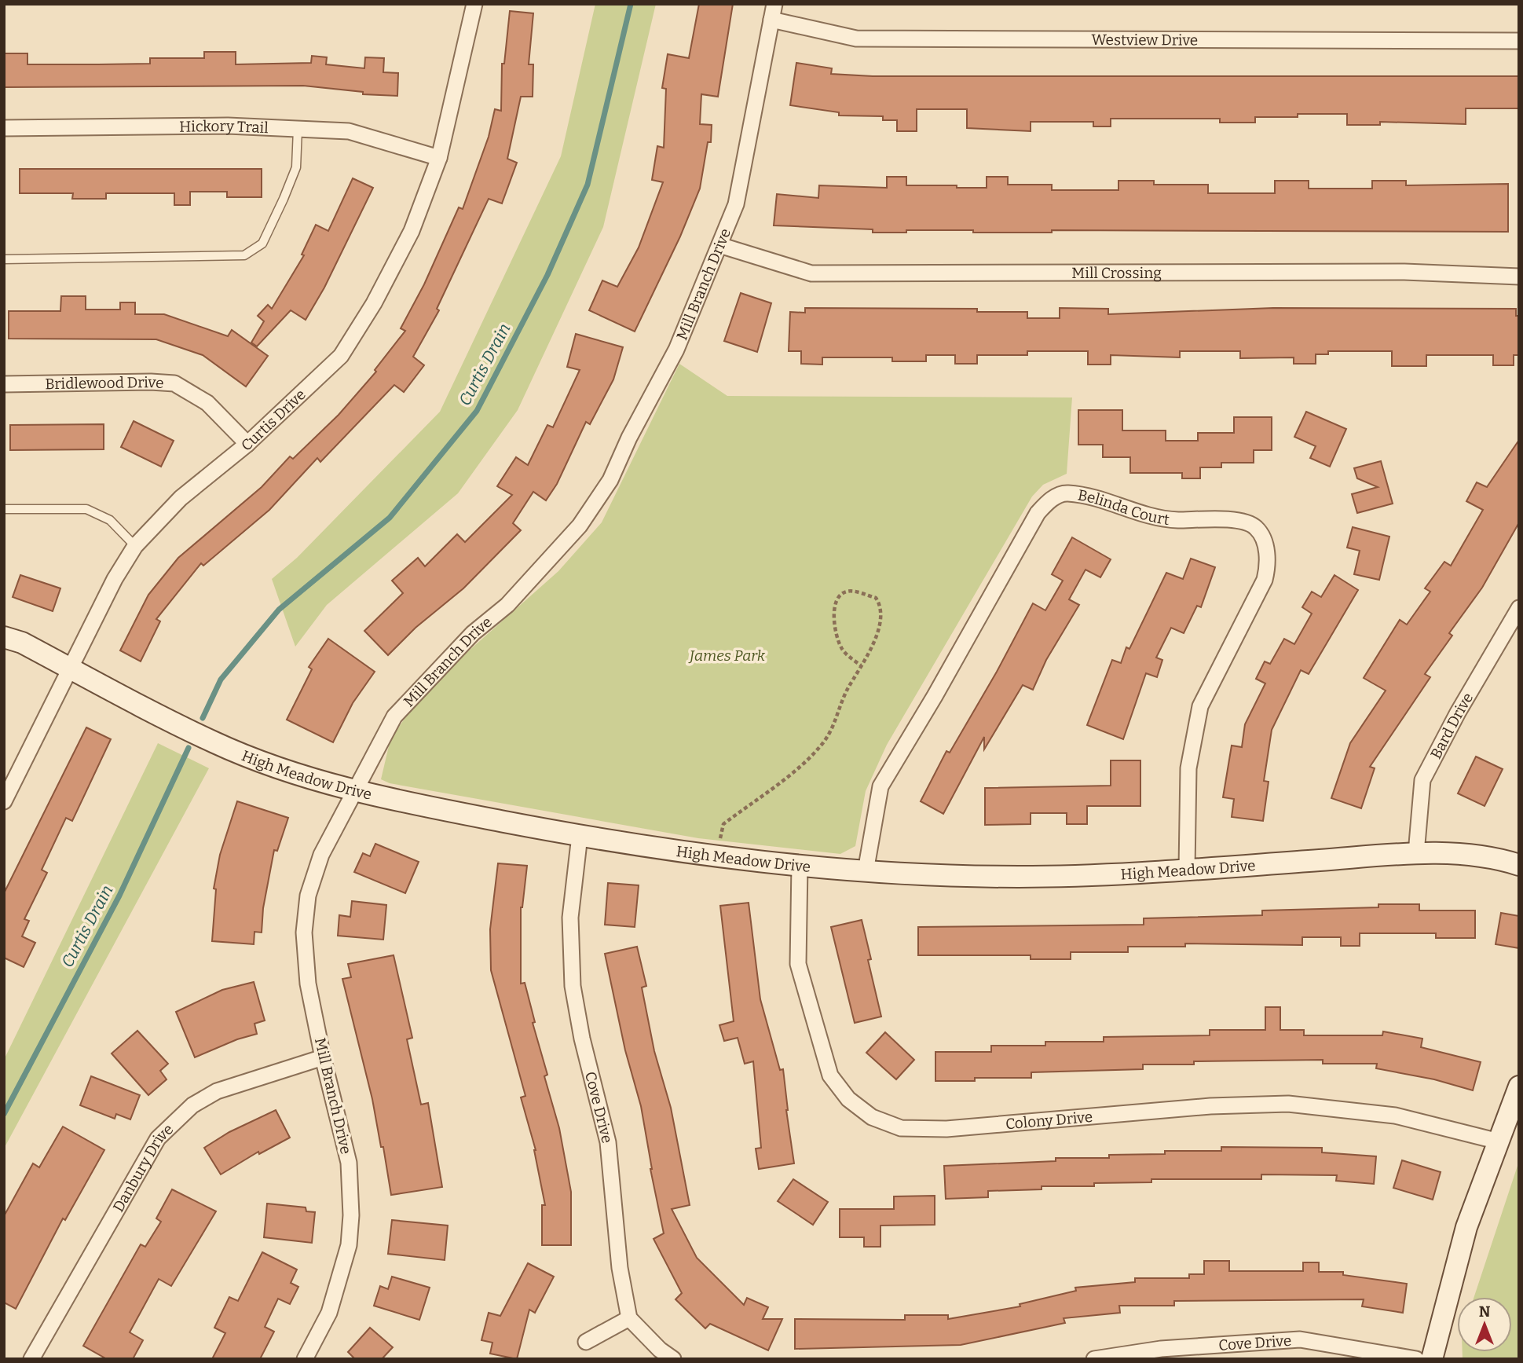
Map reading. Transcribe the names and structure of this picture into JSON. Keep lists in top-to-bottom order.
{
  "streets": {
    "street": [
      "Westview Drive",
      "Hickory Trail",
      "Mill Crossing",
      "Mill Branch Drive",
      "Bridlewood Drive",
      "Curtis Drive",
      "Belinda Court",
      "Bard Drive",
      "High Meadow Drive",
      "Cove Drive",
      "Colony Drive",
      "Danbury Drive"
    ]
  },
  "crossings": [
    ["Westview Drive", "Mill Branch Drive"],
    ["Hickory Trail", "Curtis Drive"],
    ["Mill Crossing", "Mill Branch Drive"],
    ["Mill Branch Drive", "High Meadow Drive"],
    ["Mill Branch Drive", "Danbury Drive"],
    ["Bridlewood Drive", "Curtis Drive"],
    ["Curtis Drive", "High Meadow Drive"],
    ["Belinda Court", "High Meadow Drive"],
    ["Bard Drive", "High Meadow Drive"],
    ["High Meadow Drive", "Cove Drive"],
    ["High Meadow Drive", "Colony Drive"]
  ],
  "water": ["Curtis Drain"],
  "parks": ["James Park"],
  "north": "top"
}
